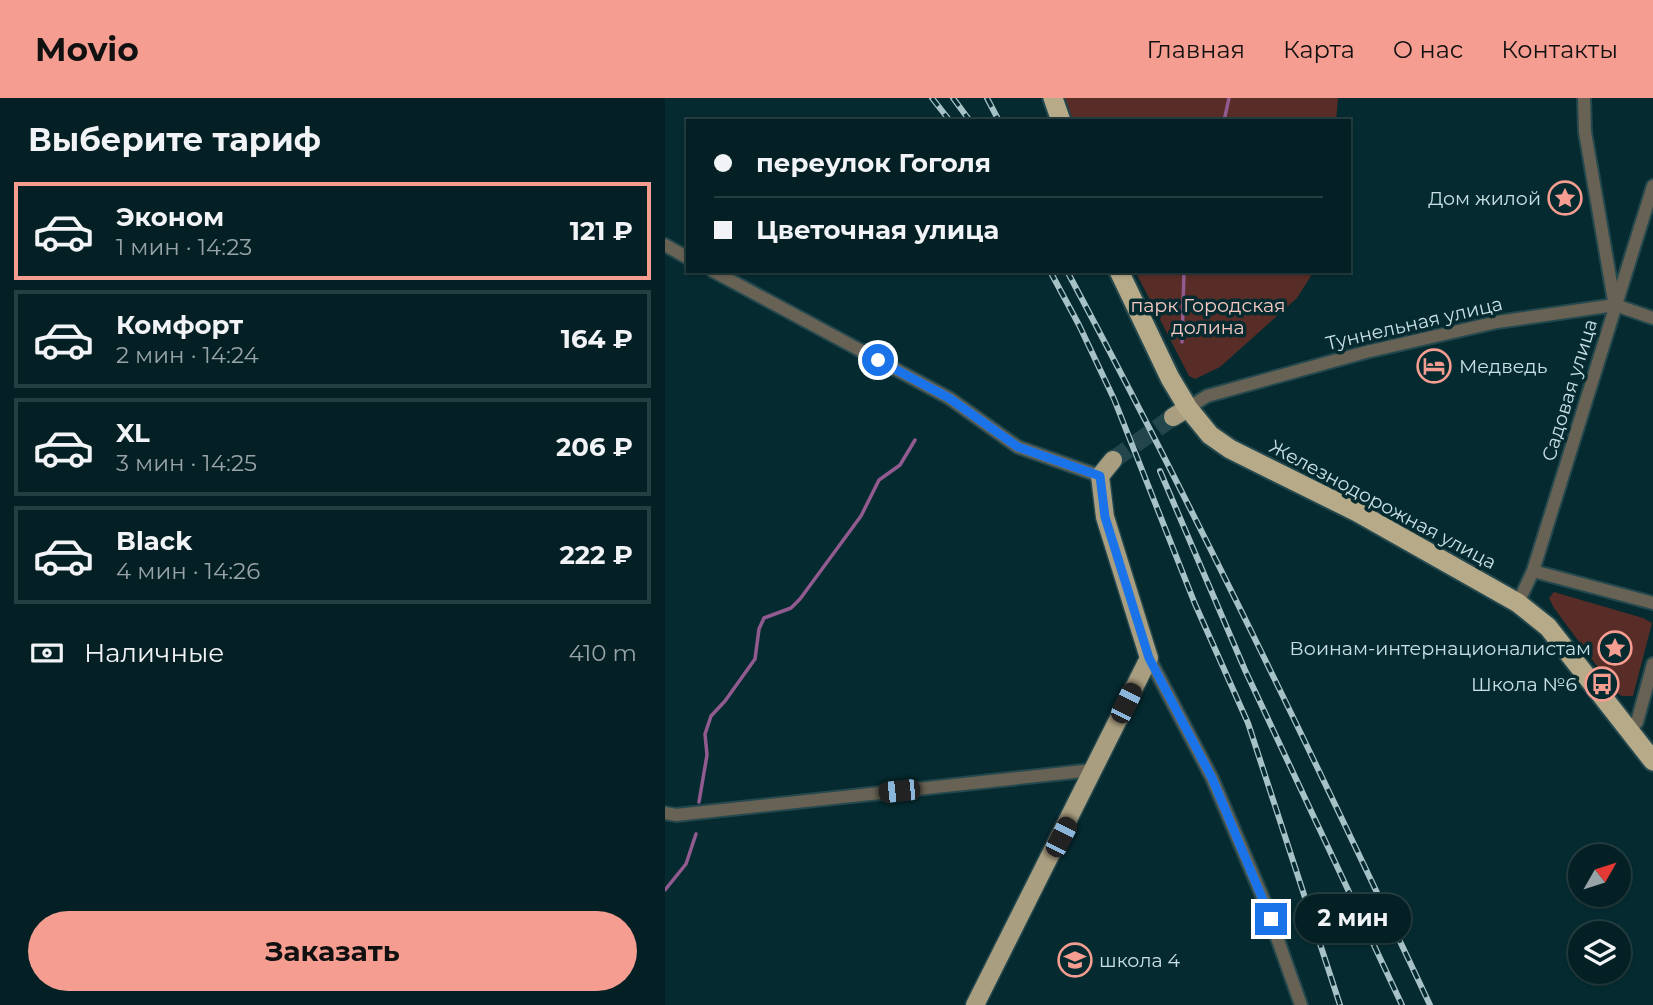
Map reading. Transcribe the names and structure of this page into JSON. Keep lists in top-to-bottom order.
{
  "streets": {
    "highway": ["Железнодорожная улица"],
    "street": ["Туннельная улица", "Садовая улица"]
  },
  "crossings": [
    ["Туннельная улица", "Садовая улица"],
    ["Туннельная улица", "Железнодорожная улица"],
    ["Садовая улица", "Железнодорожная улица"]
  ],
  "parks": ["парк Городская долина"],
  "places": {
    "place": ["Дом жилой", "Воинам-интернационалистам"],
    "hotel": ["Медведь"],
    "bus stop": ["Школа №6"],
    "school or university": ["школа 4"]
  },
  "north": "top right",
  "page": {
    "header": "Movio",
    "nav": [
      "Главная",
      "Карта",
      "О нас",
      "Контакты"
    ],
    "heading": "Выберите тариф",
    "banner": ["переулок Гоголя", "Цветочная улица"],
    "list": [
      {
        "name": "Эконом",
        "note": "1 мин · 14:23",
        "value": "121 ₽"
      },
      {
        "name": "Комфорт",
        "note": "2 мин · 14:24",
        "value": "164 ₽"
      },
      {
        "name": "XL",
        "note": "3 мин · 14:25",
        "value": "206 ₽"
      },
      {
        "name": "Black",
        "note": "4 мин · 14:26",
        "value": "222 ₽"
      }
    ],
    "pay": ["Наличные", "410 m"],
    "bubble": "2 мин",
    "buttons": "Заказать"
  }
}
